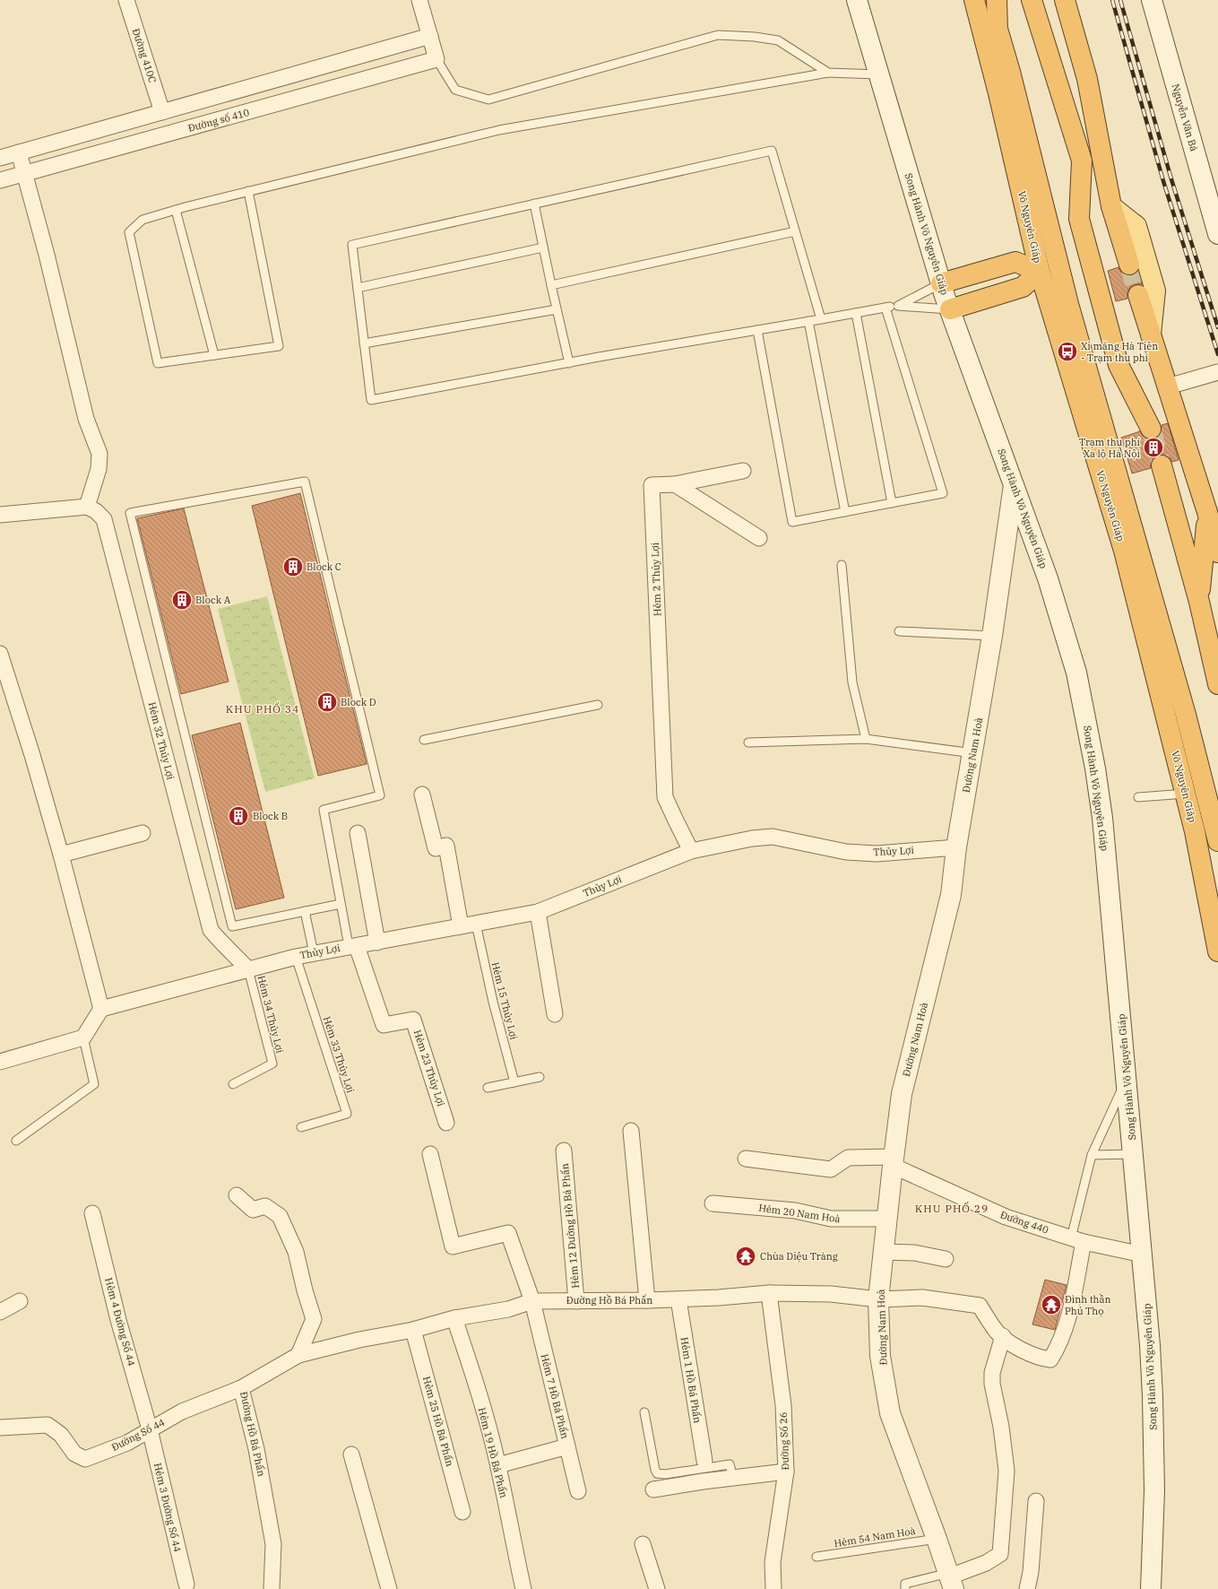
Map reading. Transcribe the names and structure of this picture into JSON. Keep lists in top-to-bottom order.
{
  "streets": {
    "highway": ["Võ Nguyên Giáp"],
    "main road": ["Nguyễn Văn Bá", "Song Hành Võ Nguyên Giáp", "Đường Nam Hoà"],
    "street": [
      "Đường 410C",
      "Đường số 410",
      "Hẻm 2 Thủy Lợi",
      "Hẻm 32 Thủy Lợi",
      "Thủy Lợi",
      "Hẻm 23 Thủy Lợi",
      "Hẻm 20 Nam Hoà",
      "Đường 440",
      "Hẻm 12 Đường Hồ Bá Phấn",
      "Đường Hồ Bá Phấn",
      "Hẻm 4 Đường Số 44",
      "Hẻm 1 Hồ Bá Phấn",
      "Hẻm 7 Hồ Bá Phấn",
      "Hẻm 25 Hồ Bá Phấn",
      "Đường Số 44",
      "Đường Số 26",
      "Hẻm 19 Hồ Bá Phấn",
      "Hẻm 3 Đường Số 44"
    ],
    "lane": [
      "Hẻm 15 Thủy Lợi",
      "Hẻm 34 Thủy Lợi",
      "Hẻm 33 Thủy Lợi",
      "Hẻm 54 Nam Hoà"
    ]
  },
  "crossings": [
    ["Song Hành Võ Nguyên Giáp", "Đường Nam Hoà"],
    ["Song Hành Võ Nguyên Giáp", "Đường 440"],
    ["Hẻm 2 Thủy Lợi", "Thủy Lợi"],
    ["Hẻm 32 Thủy Lợi", "Thủy Lợi"],
    ["Hẻm 32 Thủy Lợi", "Hẻm 34 Thủy Lợi"],
    ["Đường Nam Hoà", "Thủy Lợi"],
    ["Đường Nam Hoà", "Hẻm 20 Nam Hoà"],
    ["Đường Nam Hoà", "Đường 440"],
    ["Đường Nam Hoà", "Đường Hồ Bá Phấn"],
    ["Đường Nam Hoà", "Hẻm 54 Nam Hoà"],
    ["Thủy Lợi", "Hẻm 15 Thủy Lợi"],
    ["Thủy Lợi", "Hẻm 34 Thủy Lợi"],
    ["Thủy Lợi", "Hẻm 33 Thủy Lợi"],
    ["Thủy Lợi", "Hẻm 23 Thủy Lợi"],
    ["Đường 440", "Đường Hồ Bá Phấn"],
    ["Hẻm 12 Đường Hồ Bá Phấn", "Đường Hồ Bá Phấn"],
    ["Đường Hồ Bá Phấn", "Hẻm 1 Hồ Bá Phấn"],
    ["Đường Hồ Bá Phấn", "Hẻm 7 Hồ Bá Phấn"],
    ["Đường Hồ Bá Phấn", "Hẻm 25 Hồ Bá Phấn"],
    ["Đường Hồ Bá Phấn", "Đường Số 44"],
    ["Đường Hồ Bá Phấn", "Đường Số 26"],
    ["Đường Hồ Bá Phấn", "Hẻm 19 Hồ Bá Phấn"],
    ["Hẻm 4 Đường Số 44", "Đường Số 44"],
    ["Hẻm 4 Đường Số 44", "Hẻm 3 Đường Số 44"],
    ["Đường Số 44", "Hẻm 3 Đường Số 44"]
  ],
  "districts": ["KHU PHỐ 34", "KHU PHỐ 29"],
  "places": {
    "bus stop": ["Xi măng Hà Tiên - Trạm thu phí"],
    "building": [
      "Trạm thu phí Xa lộ Hà Nội",
      "Block C",
      "Block A",
      "Block D",
      "Block B"
    ],
    "temple": ["Chùa Diệu Tràng", "Đình thần Phú Thọ"]
  }
}
